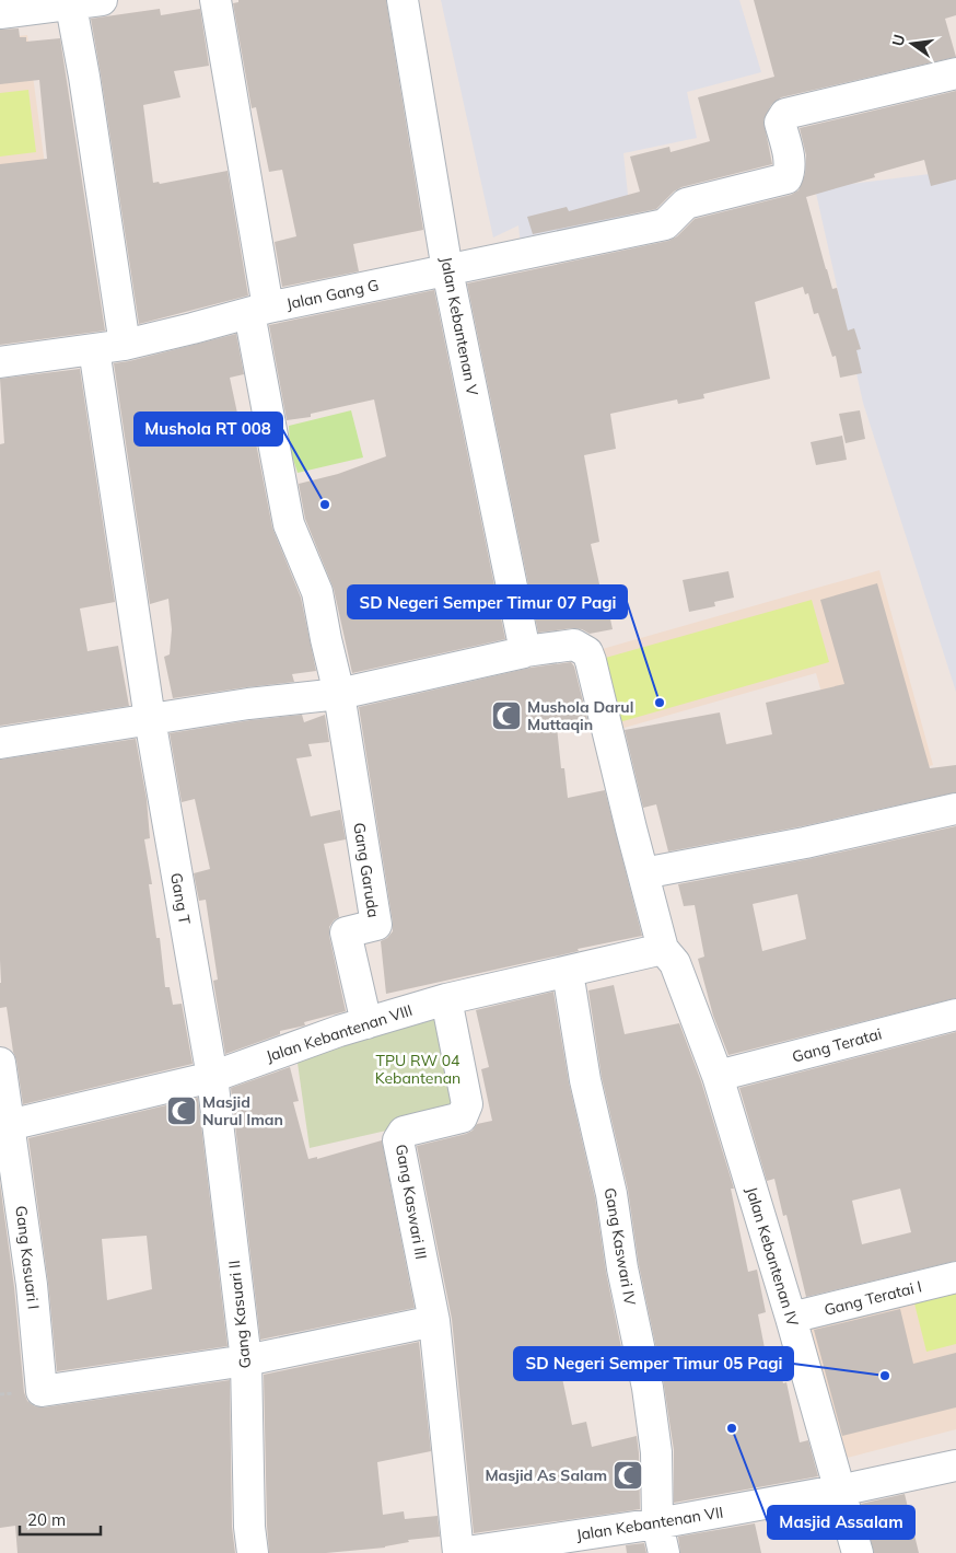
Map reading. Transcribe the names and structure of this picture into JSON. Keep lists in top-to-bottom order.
{
  "streets": {
    "street": [
      "Jalan Gang G",
      "Jalan Kebantenan V",
      "Gang Garuda",
      "Gang T",
      "Jalan Kebantenan VIII",
      "Gang Teratai",
      "Gang Kaswari III",
      "Gang Kaswari IV",
      "Jalan Kebantenan IV",
      "Gang Kasuari I",
      "Gang Teratai I",
      "Gang Kasuari II",
      "Jalan Kebantenan VII"
    ]
  },
  "crossings": [
    ["Jalan Gang G", "Jalan Kebantenan V"],
    ["Jalan Gang G", "Gang T"],
    ["Jalan Kebantenan V", "Jalan Kebantenan IV"],
    ["Gang Garuda", "Jalan Kebantenan VIII"],
    ["Gang Garuda", "Jalan Kebantenan IV"],
    ["Gang T", "Jalan Kebantenan VIII"],
    ["Gang T", "Jalan Kebantenan IV"],
    ["Gang T", "Gang Kasuari II"],
    ["Jalan Kebantenan VIII", "Gang Kaswari III"],
    ["Jalan Kebantenan VIII", "Gang Kaswari IV"],
    ["Jalan Kebantenan VIII", "Jalan Kebantenan IV"],
    ["Jalan Kebantenan VIII", "Gang Kasuari I"],
    ["Jalan Kebantenan VIII", "Gang Kasuari II"],
    ["Gang Teratai", "Jalan Kebantenan IV"],
    ["Gang Kaswari IV", "Jalan Kebantenan VII"],
    ["Jalan Kebantenan IV", "Gang Teratai I"],
    ["Jalan Kebantenan IV", "Jalan Kebantenan VII"],
    ["Gang Kasuari I", "Gang Kasuari II"]
  ],
  "parks": ["TPU RW 04 Kebantenan"],
  "places": {
    "other": [
      "Mushola RT 008",
      "SD Negeri Semper Timur 07 Pagi",
      "SD Negeri Semper Timur 05 Pagi",
      "Masjid Assalam"
    ],
    "mosque": ["Mushola Darul Muttaqin", "Masjid Nurul Iman", "Masjid As Salam"]
  },
  "scale_bar": "20 m",
  "north": "left"
}
